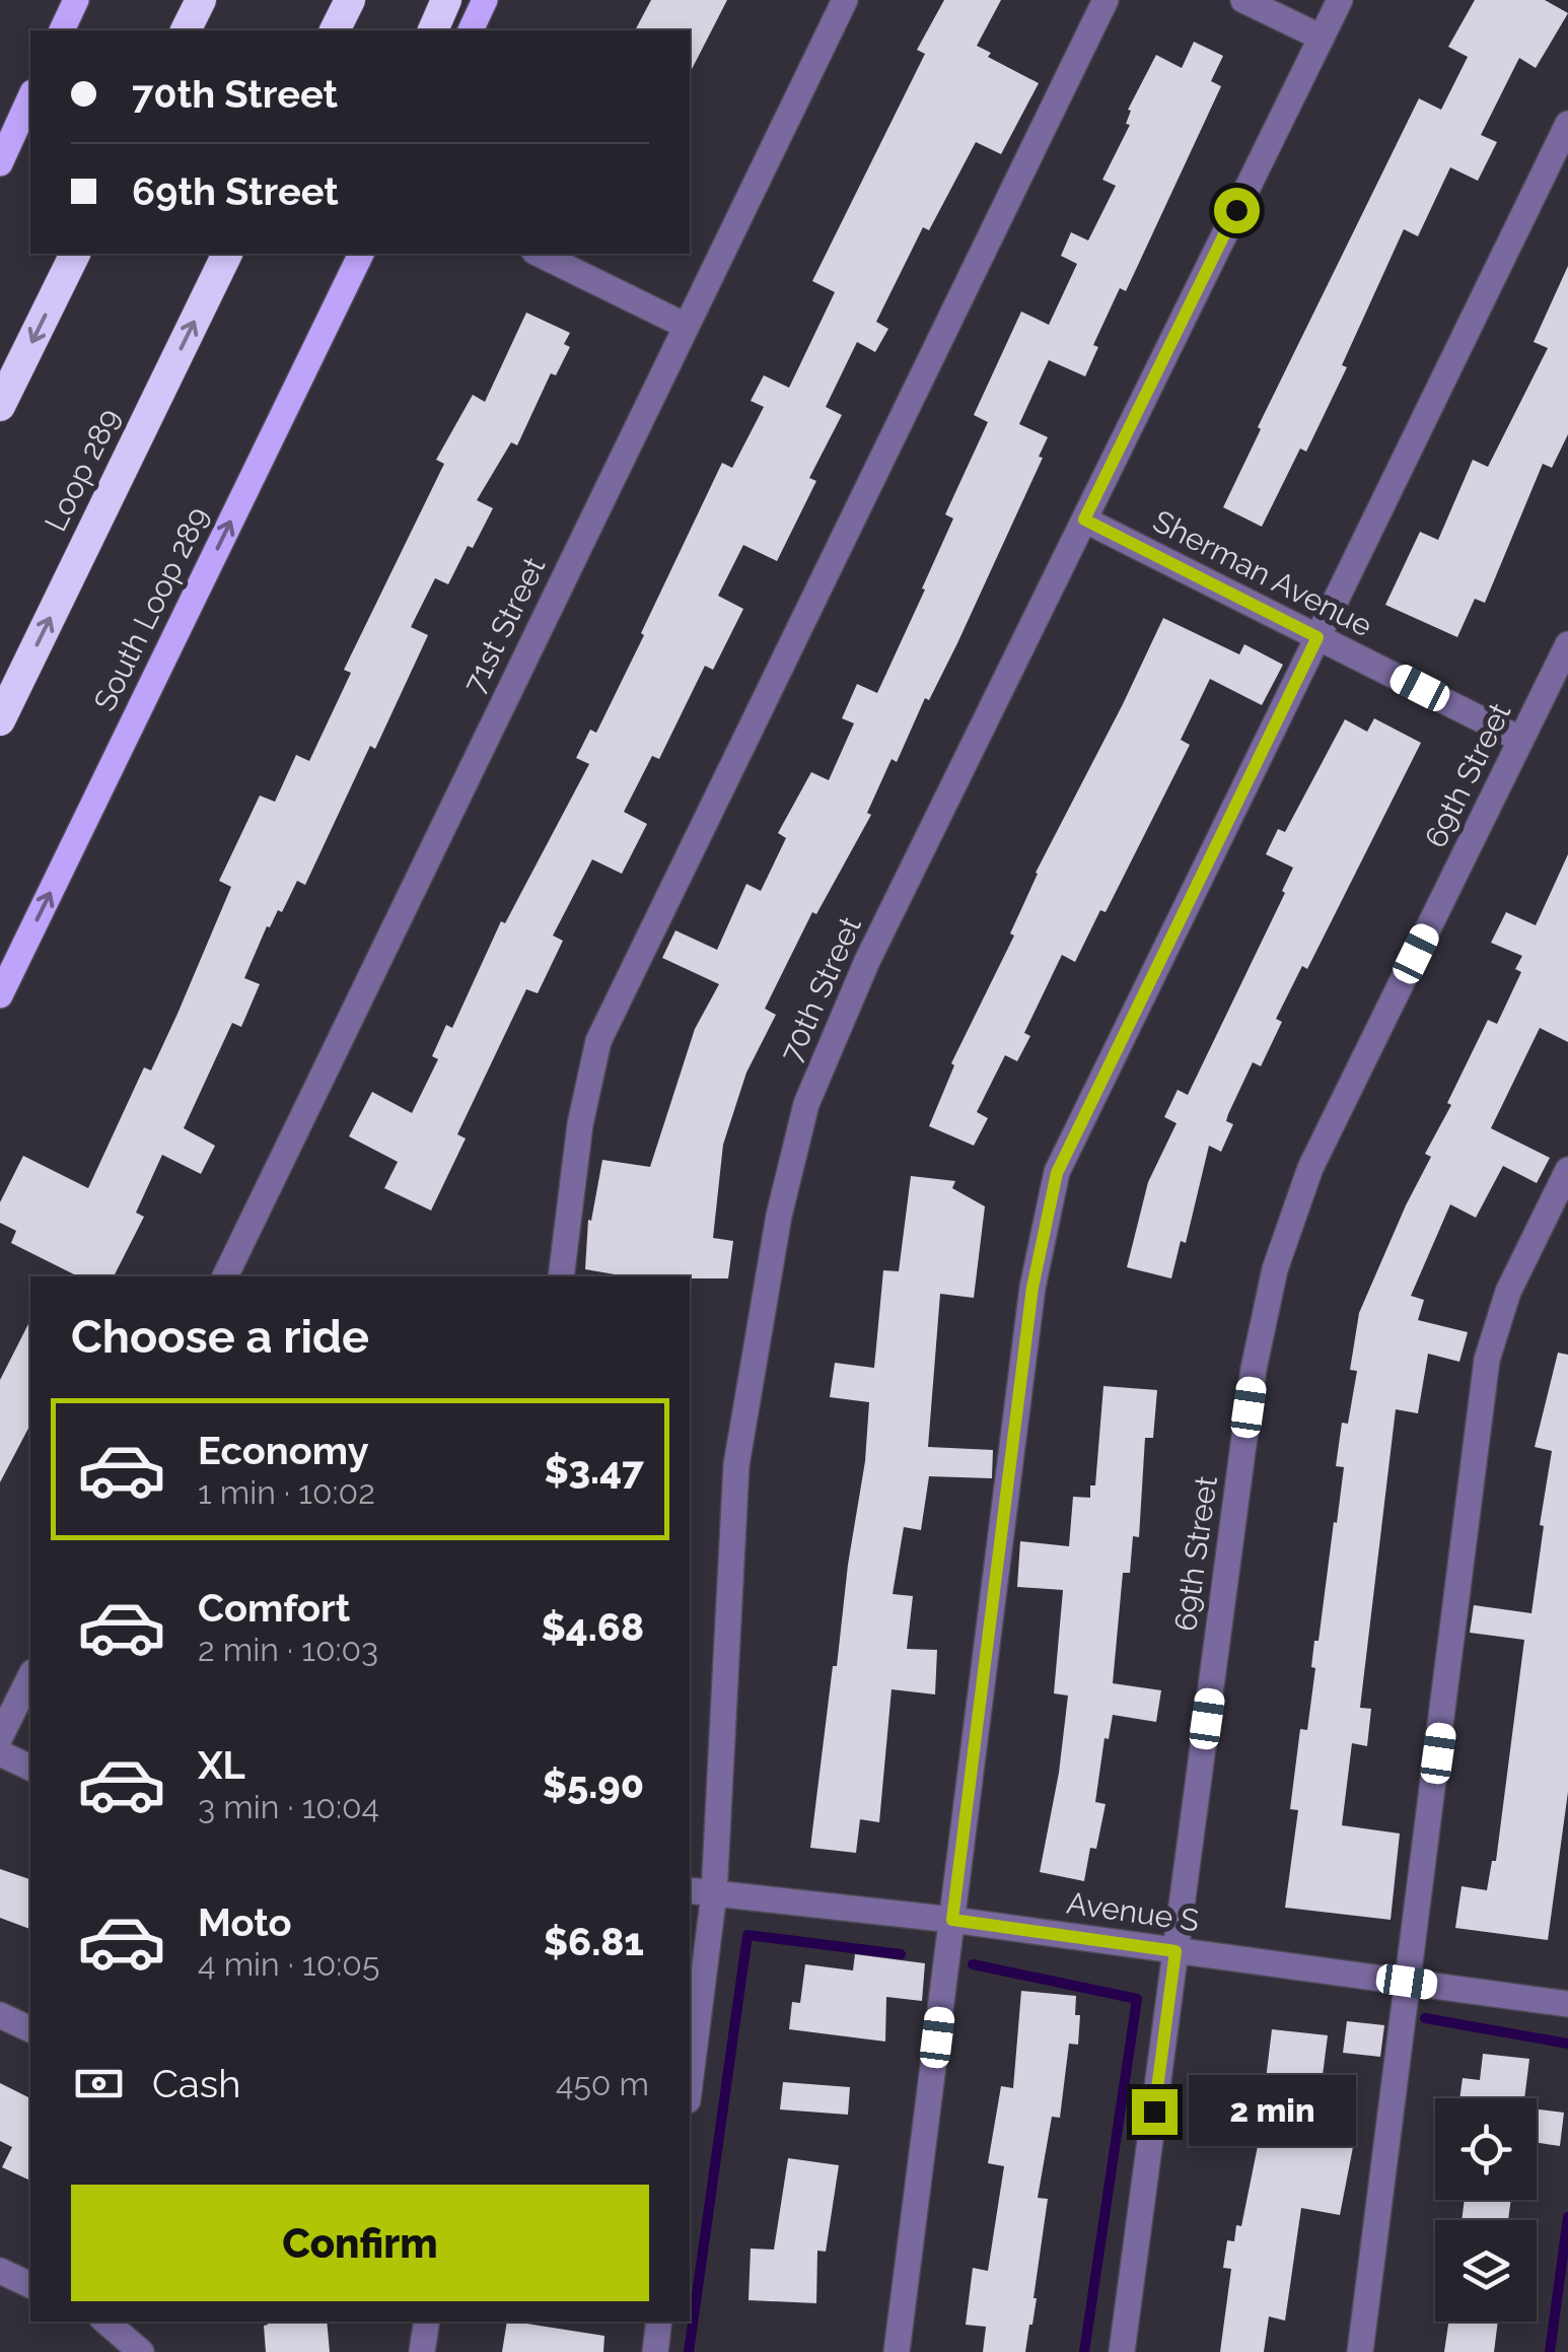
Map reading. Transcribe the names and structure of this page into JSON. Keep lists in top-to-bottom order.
{
  "streets": {
    "highway": ["Loop 289"],
    "main road": ["South Loop 289"],
    "street": [
      "Sherman Avenue",
      "71st Street",
      "69th Street",
      "70th Street",
      "Avenue S"
    ]
  },
  "crossings": [
    ["Sherman Avenue", "69th Street"],
    ["Sherman Avenue", "70th Street"],
    ["69th Street", "Avenue S"],
    ["70th Street", "Avenue S"]
  ],
  "one_way": ["South Loop 289"],
  "page": {
    "banner": ["70th Street", "69th Street"],
    "heading": "Choose a ride",
    "list": [
      {
        "name": "Economy",
        "note": "1 min · 10:02",
        "value": "$3.47"
      },
      {
        "name": "Comfort",
        "note": "2 min · 10:03",
        "value": "$4.68"
      },
      {
        "name": "XL",
        "note": "3 min · 10:04",
        "value": "$5.90"
      },
      {
        "name": "Moto",
        "note": "4 min · 10:05",
        "value": "$6.81"
      }
    ],
    "pay": ["Cash", "450 m"],
    "bubble": "2 min",
    "buttons": "Confirm"
  }
}
